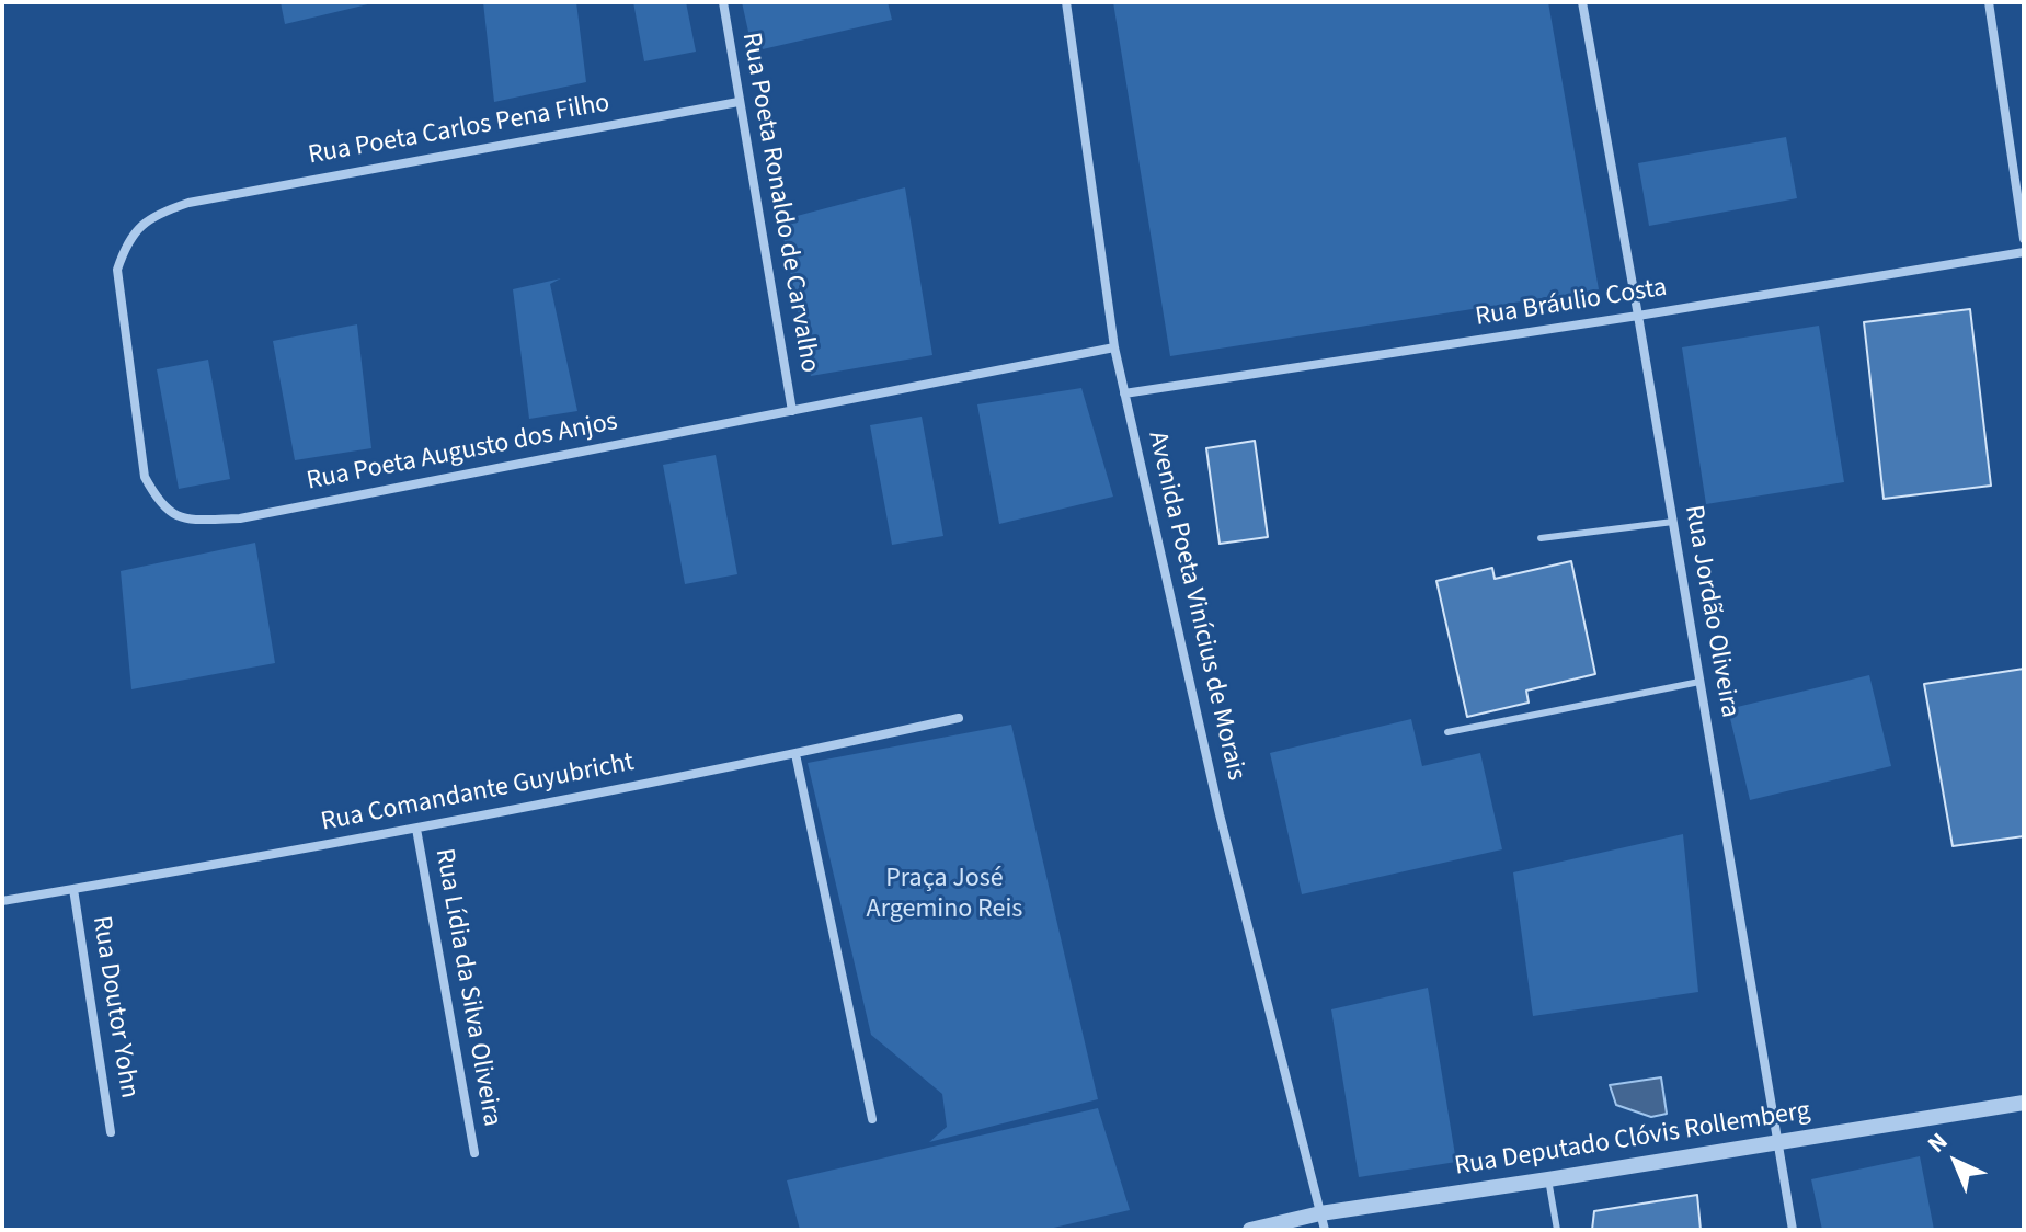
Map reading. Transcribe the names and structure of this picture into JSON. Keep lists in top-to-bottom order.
{
  "streets": {
    "street": [
      "Rua Poeta Carlos Pena Filho",
      "Rua Poeta Ronaldo de Carvalho",
      "Rua Bráulio Costa",
      "Rua Poeta Augusto dos Anjos",
      "Avenida Poeta Vinícius de Morais",
      "Rua Jordão Oliveira",
      "Rua Comandante Guyubricht",
      "Rua Lídia da Silva Oliveira",
      "Rua Doutor Yohn",
      "Rua Deputado Clóvis Rollemberg"
    ]
  },
  "crossings": [
    ["Rua Poeta Carlos Pena Filho", "Rua Poeta Ronaldo de Carvalho"],
    ["Rua Poeta Carlos Pena Filho", "Rua Poeta Augusto dos Anjos"],
    ["Rua Poeta Ronaldo de Carvalho", "Rua Poeta Augusto dos Anjos"],
    ["Rua Bráulio Costa", "Avenida Poeta Vinícius de Morais"],
    ["Rua Bráulio Costa", "Rua Jordão Oliveira"],
    ["Rua Poeta Augusto dos Anjos", "Avenida Poeta Vinícius de Morais"],
    ["Avenida Poeta Vinícius de Morais", "Rua Deputado Clóvis Rollemberg"],
    ["Rua Jordão Oliveira", "Rua Deputado Clóvis Rollemberg"],
    ["Rua Comandante Guyubricht", "Rua Lídia da Silva Oliveira"],
    ["Rua Comandante Guyubricht", "Rua Doutor Yohn"]
  ],
  "parks": ["Praça José Argemino Reis"],
  "north": "top left"
}
